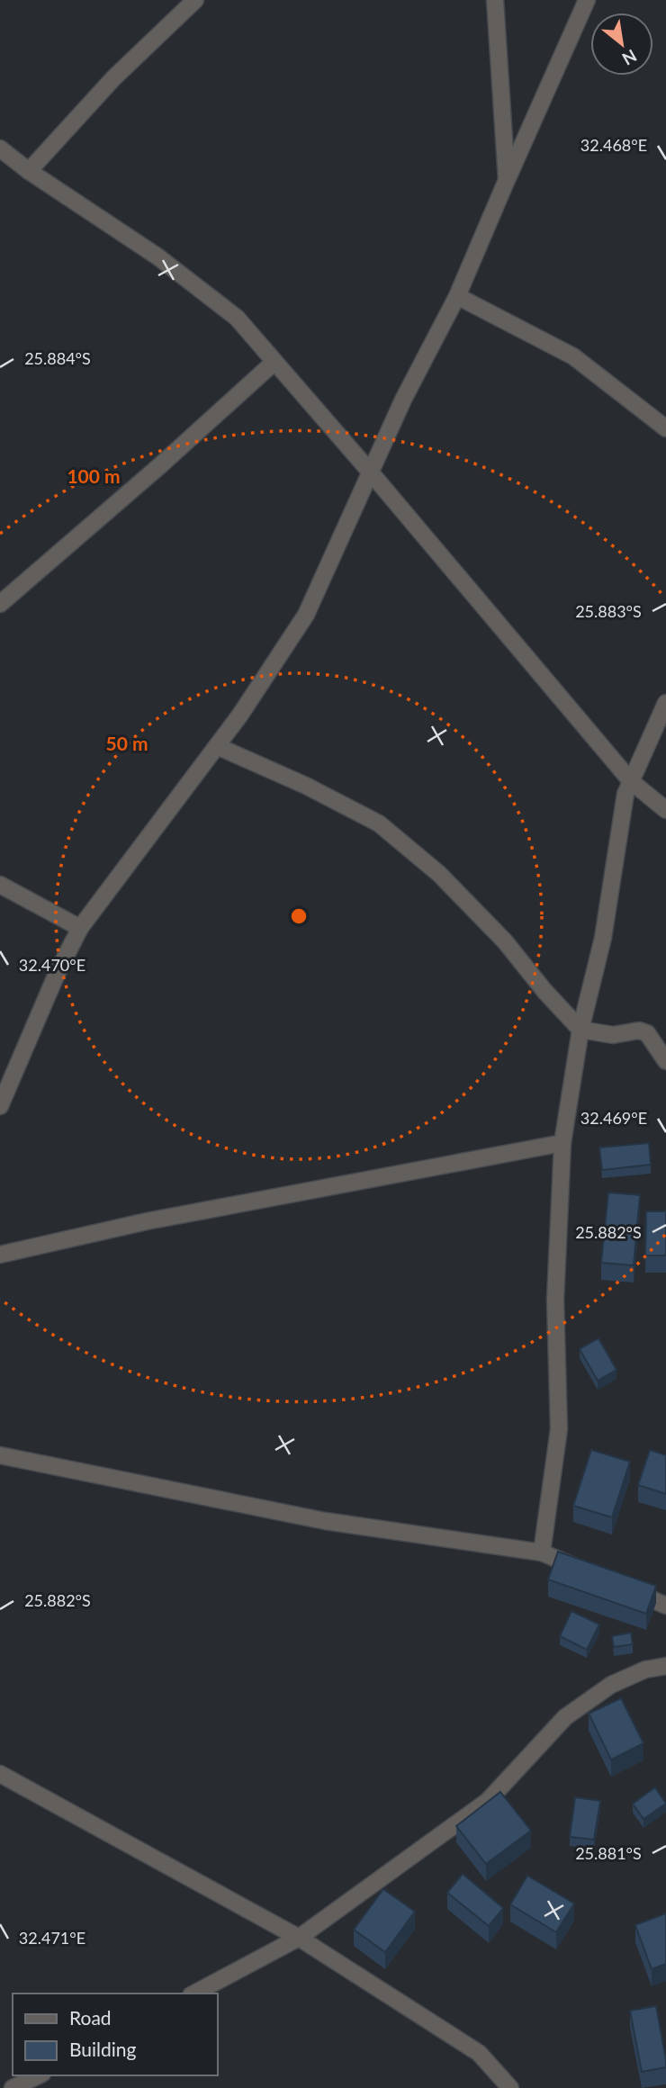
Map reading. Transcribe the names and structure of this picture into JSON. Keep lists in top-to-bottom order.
{
  "legend": ["Road", "Building"],
  "north": "bottom right",
  "coordinates": [
    "32.468°E",
    "25.884°S",
    "25.883°S",
    "32.470°E",
    "32.469°E",
    "25.882°S",
    "25.881°S",
    "32.471°E"
  ],
  "rings": ["100 m", "50 m"]
}
